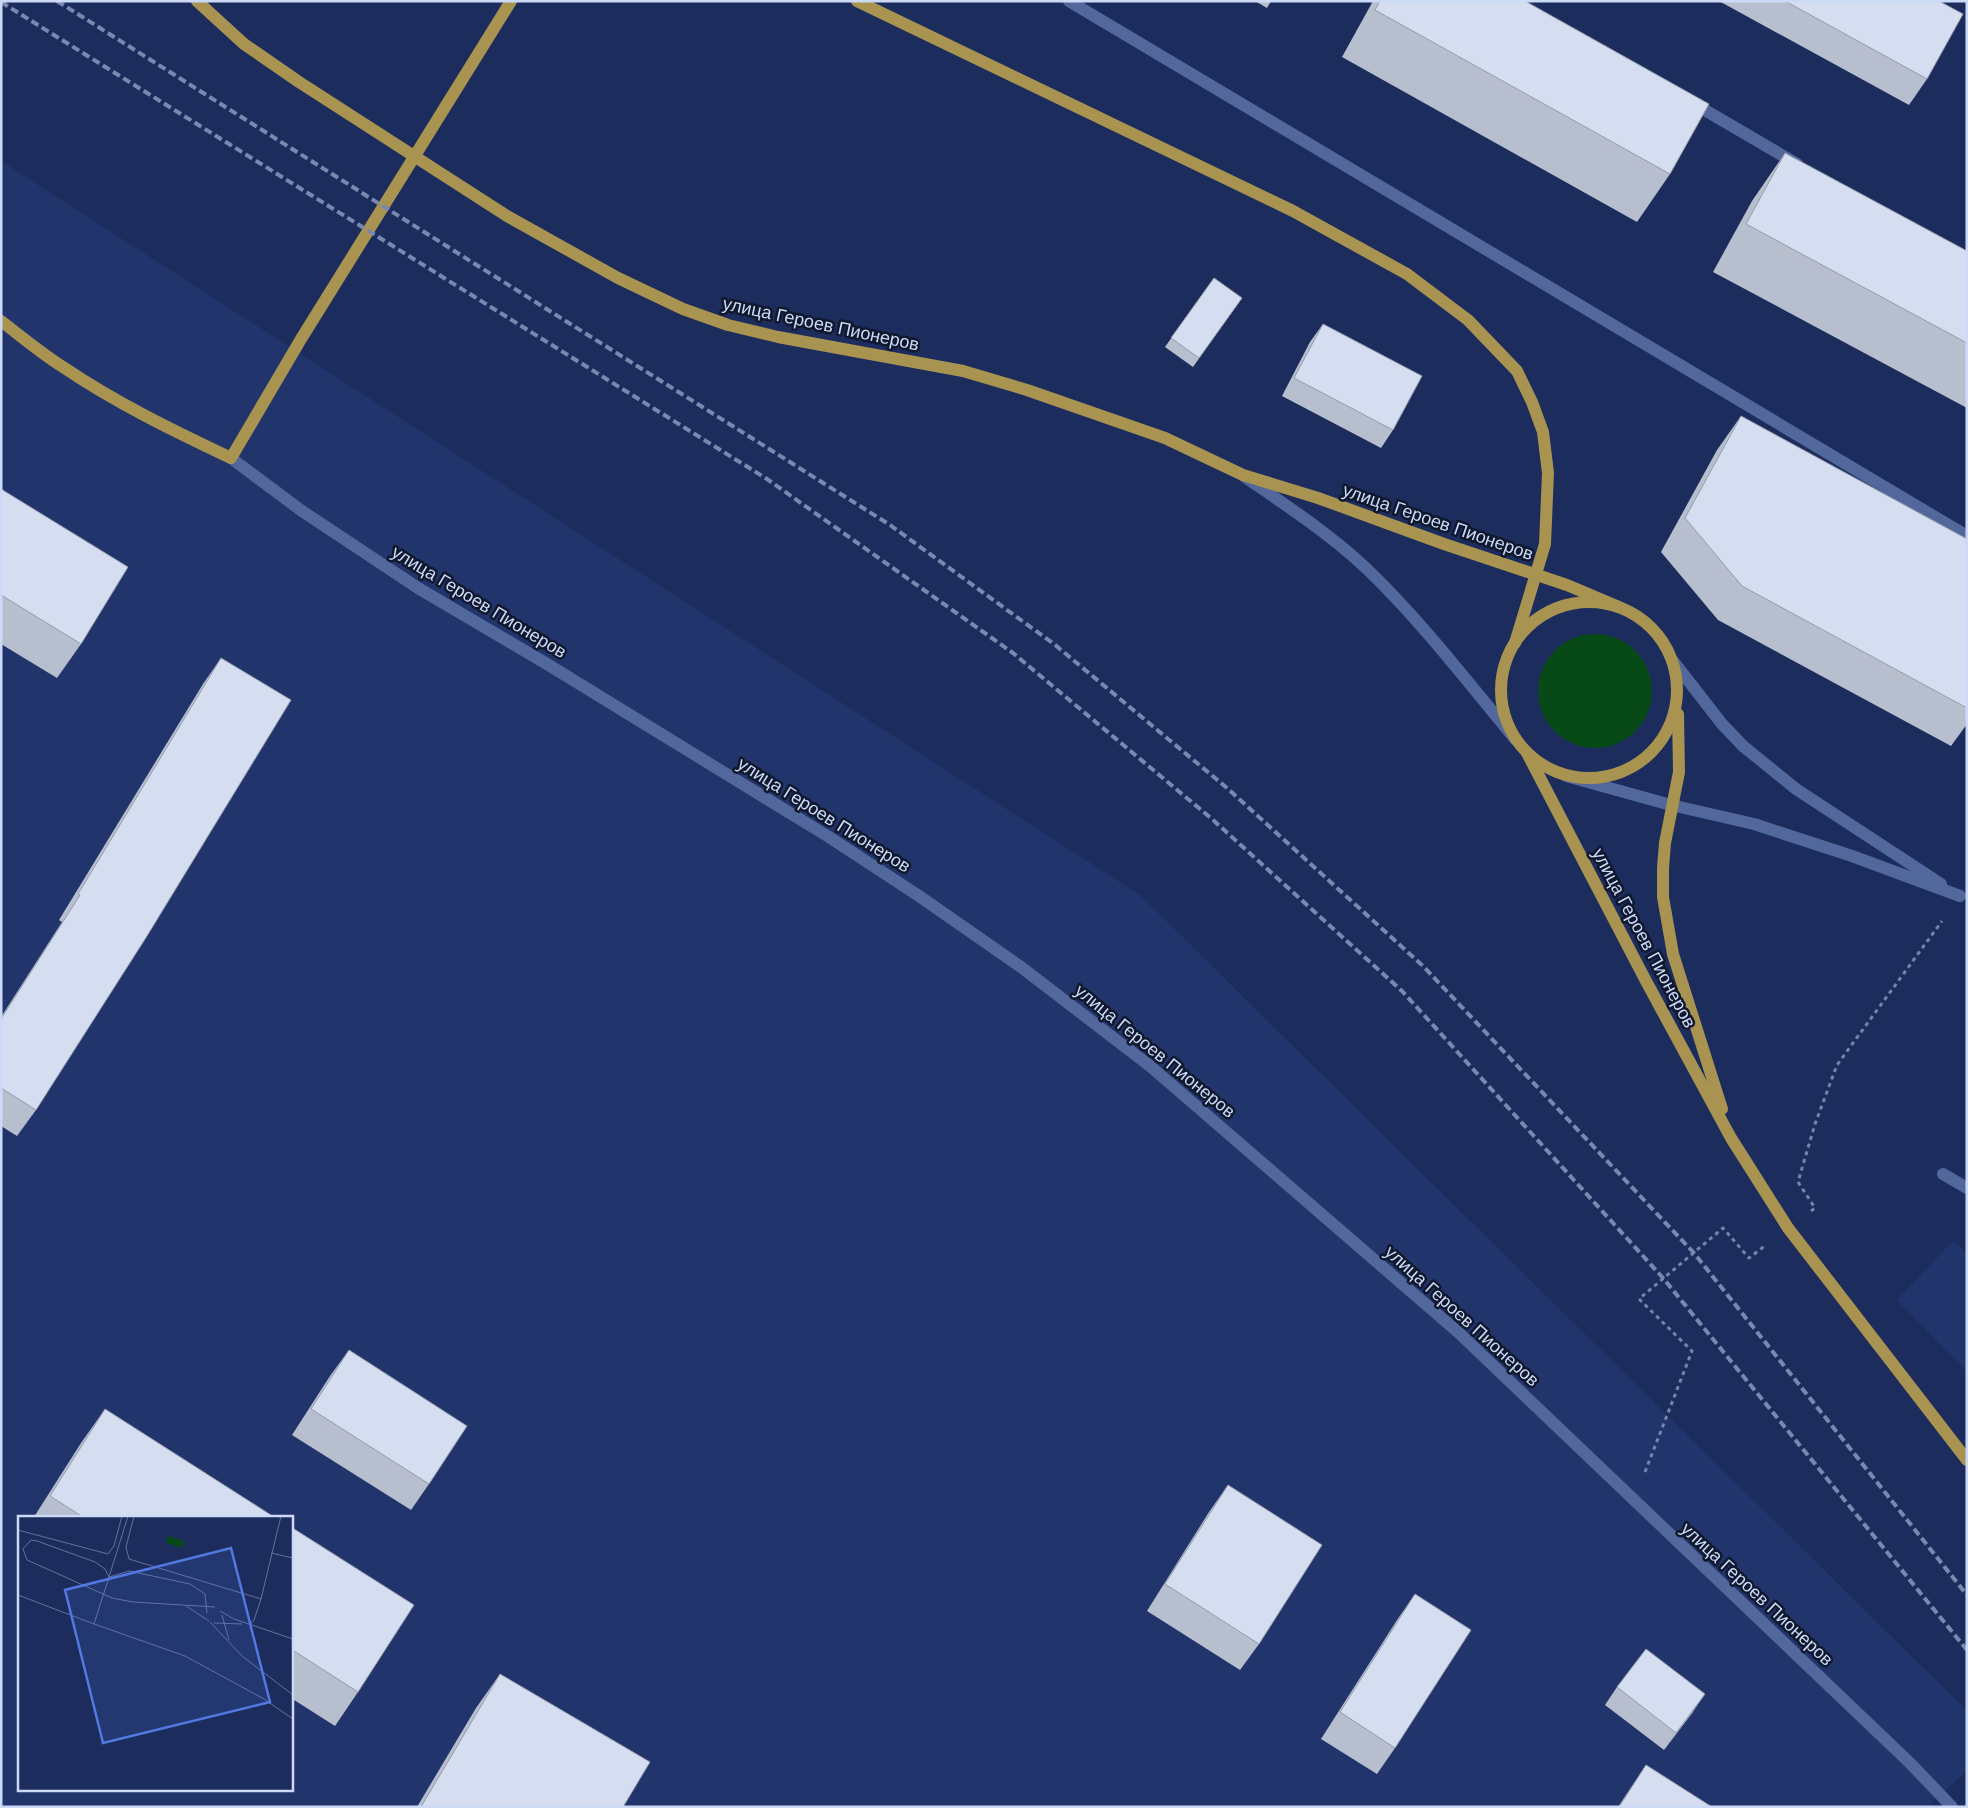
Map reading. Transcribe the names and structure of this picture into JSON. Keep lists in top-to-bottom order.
{
  "streets": {
    "main road": ["улица Героев Пионеров"]
  }
}
